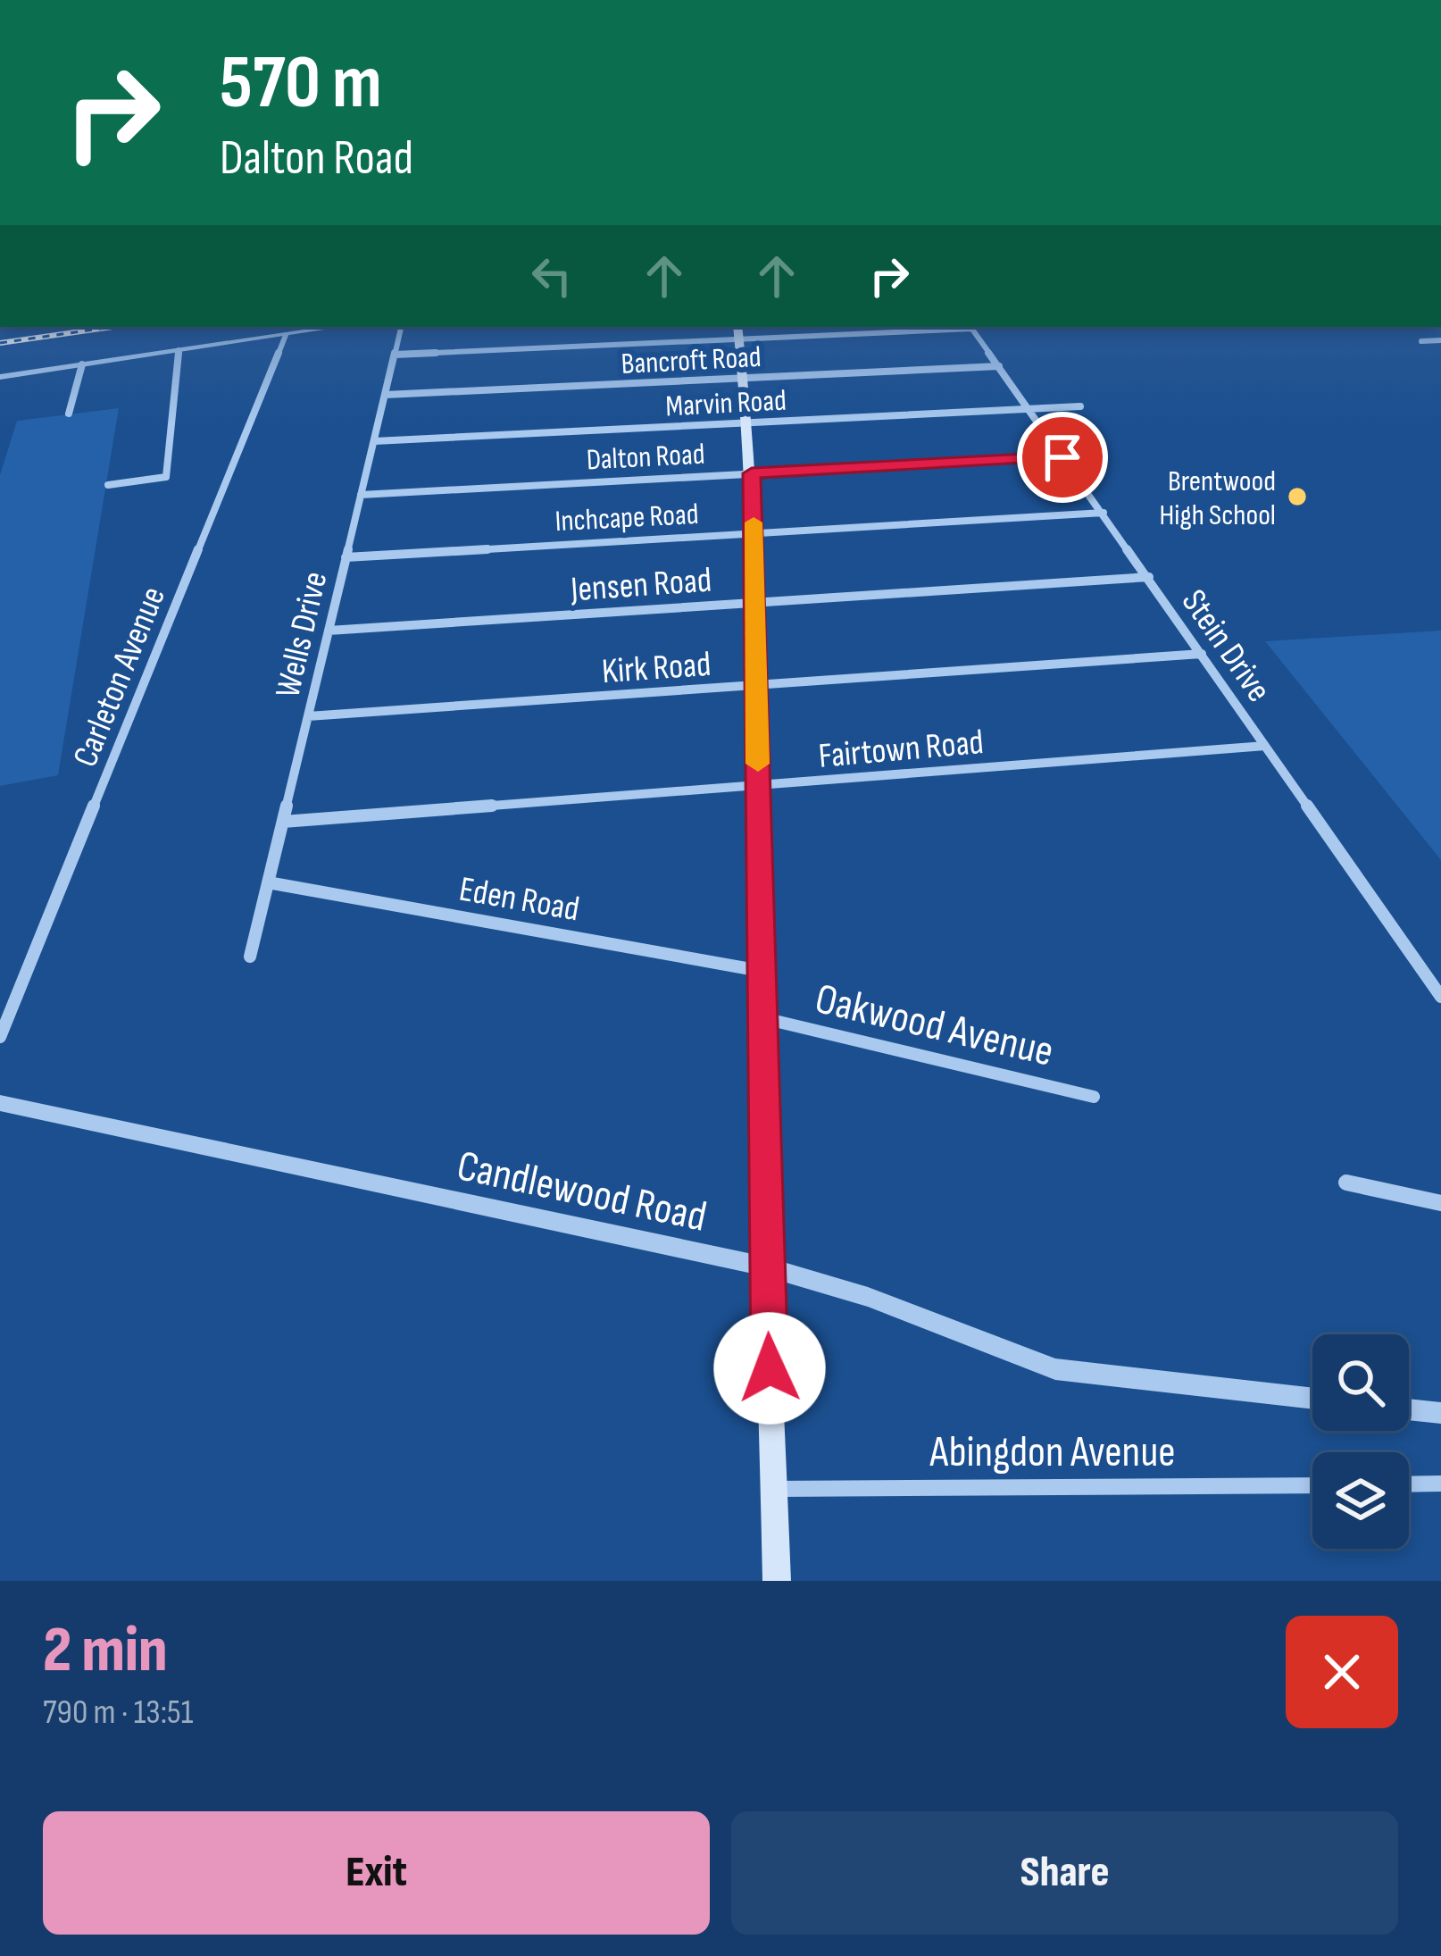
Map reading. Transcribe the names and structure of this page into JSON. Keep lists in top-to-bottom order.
{
  "streets": {
    "street": [
      "Bancroft Road",
      "Marvin Road",
      "Dalton Road",
      "Inchcape Road",
      "Jensen Road",
      "Wells Drive",
      "Stein Drive",
      "Kirk Road",
      "Carleton Avenue",
      "Fairtown Road",
      "Eden Road",
      "Oakwood Avenue",
      "Candlewood Road",
      "Abingdon Avenue"
    ]
  },
  "crossings": [
    ["Bancroft Road", "Wells Drive"],
    ["Bancroft Road", "Stein Drive"],
    ["Marvin Road", "Wells Drive"],
    ["Marvin Road", "Stein Drive"],
    ["Dalton Road", "Wells Drive"],
    ["Dalton Road", "Stein Drive"],
    ["Inchcape Road", "Wells Drive"],
    ["Inchcape Road", "Stein Drive"],
    ["Jensen Road", "Wells Drive"],
    ["Jensen Road", "Stein Drive"],
    ["Wells Drive", "Kirk Road"],
    ["Wells Drive", "Fairtown Road"],
    ["Wells Drive", "Eden Road"],
    ["Stein Drive", "Kirk Road"],
    ["Stein Drive", "Fairtown Road"]
  ],
  "places": ["Brentwood High School"],
  "page": {
    "turn": ["570 m", "Dalton Road"],
    "heading": ["2 min", "790 m · 13:51"],
    "buttons": ["Exit", "Share"]
  }
}
